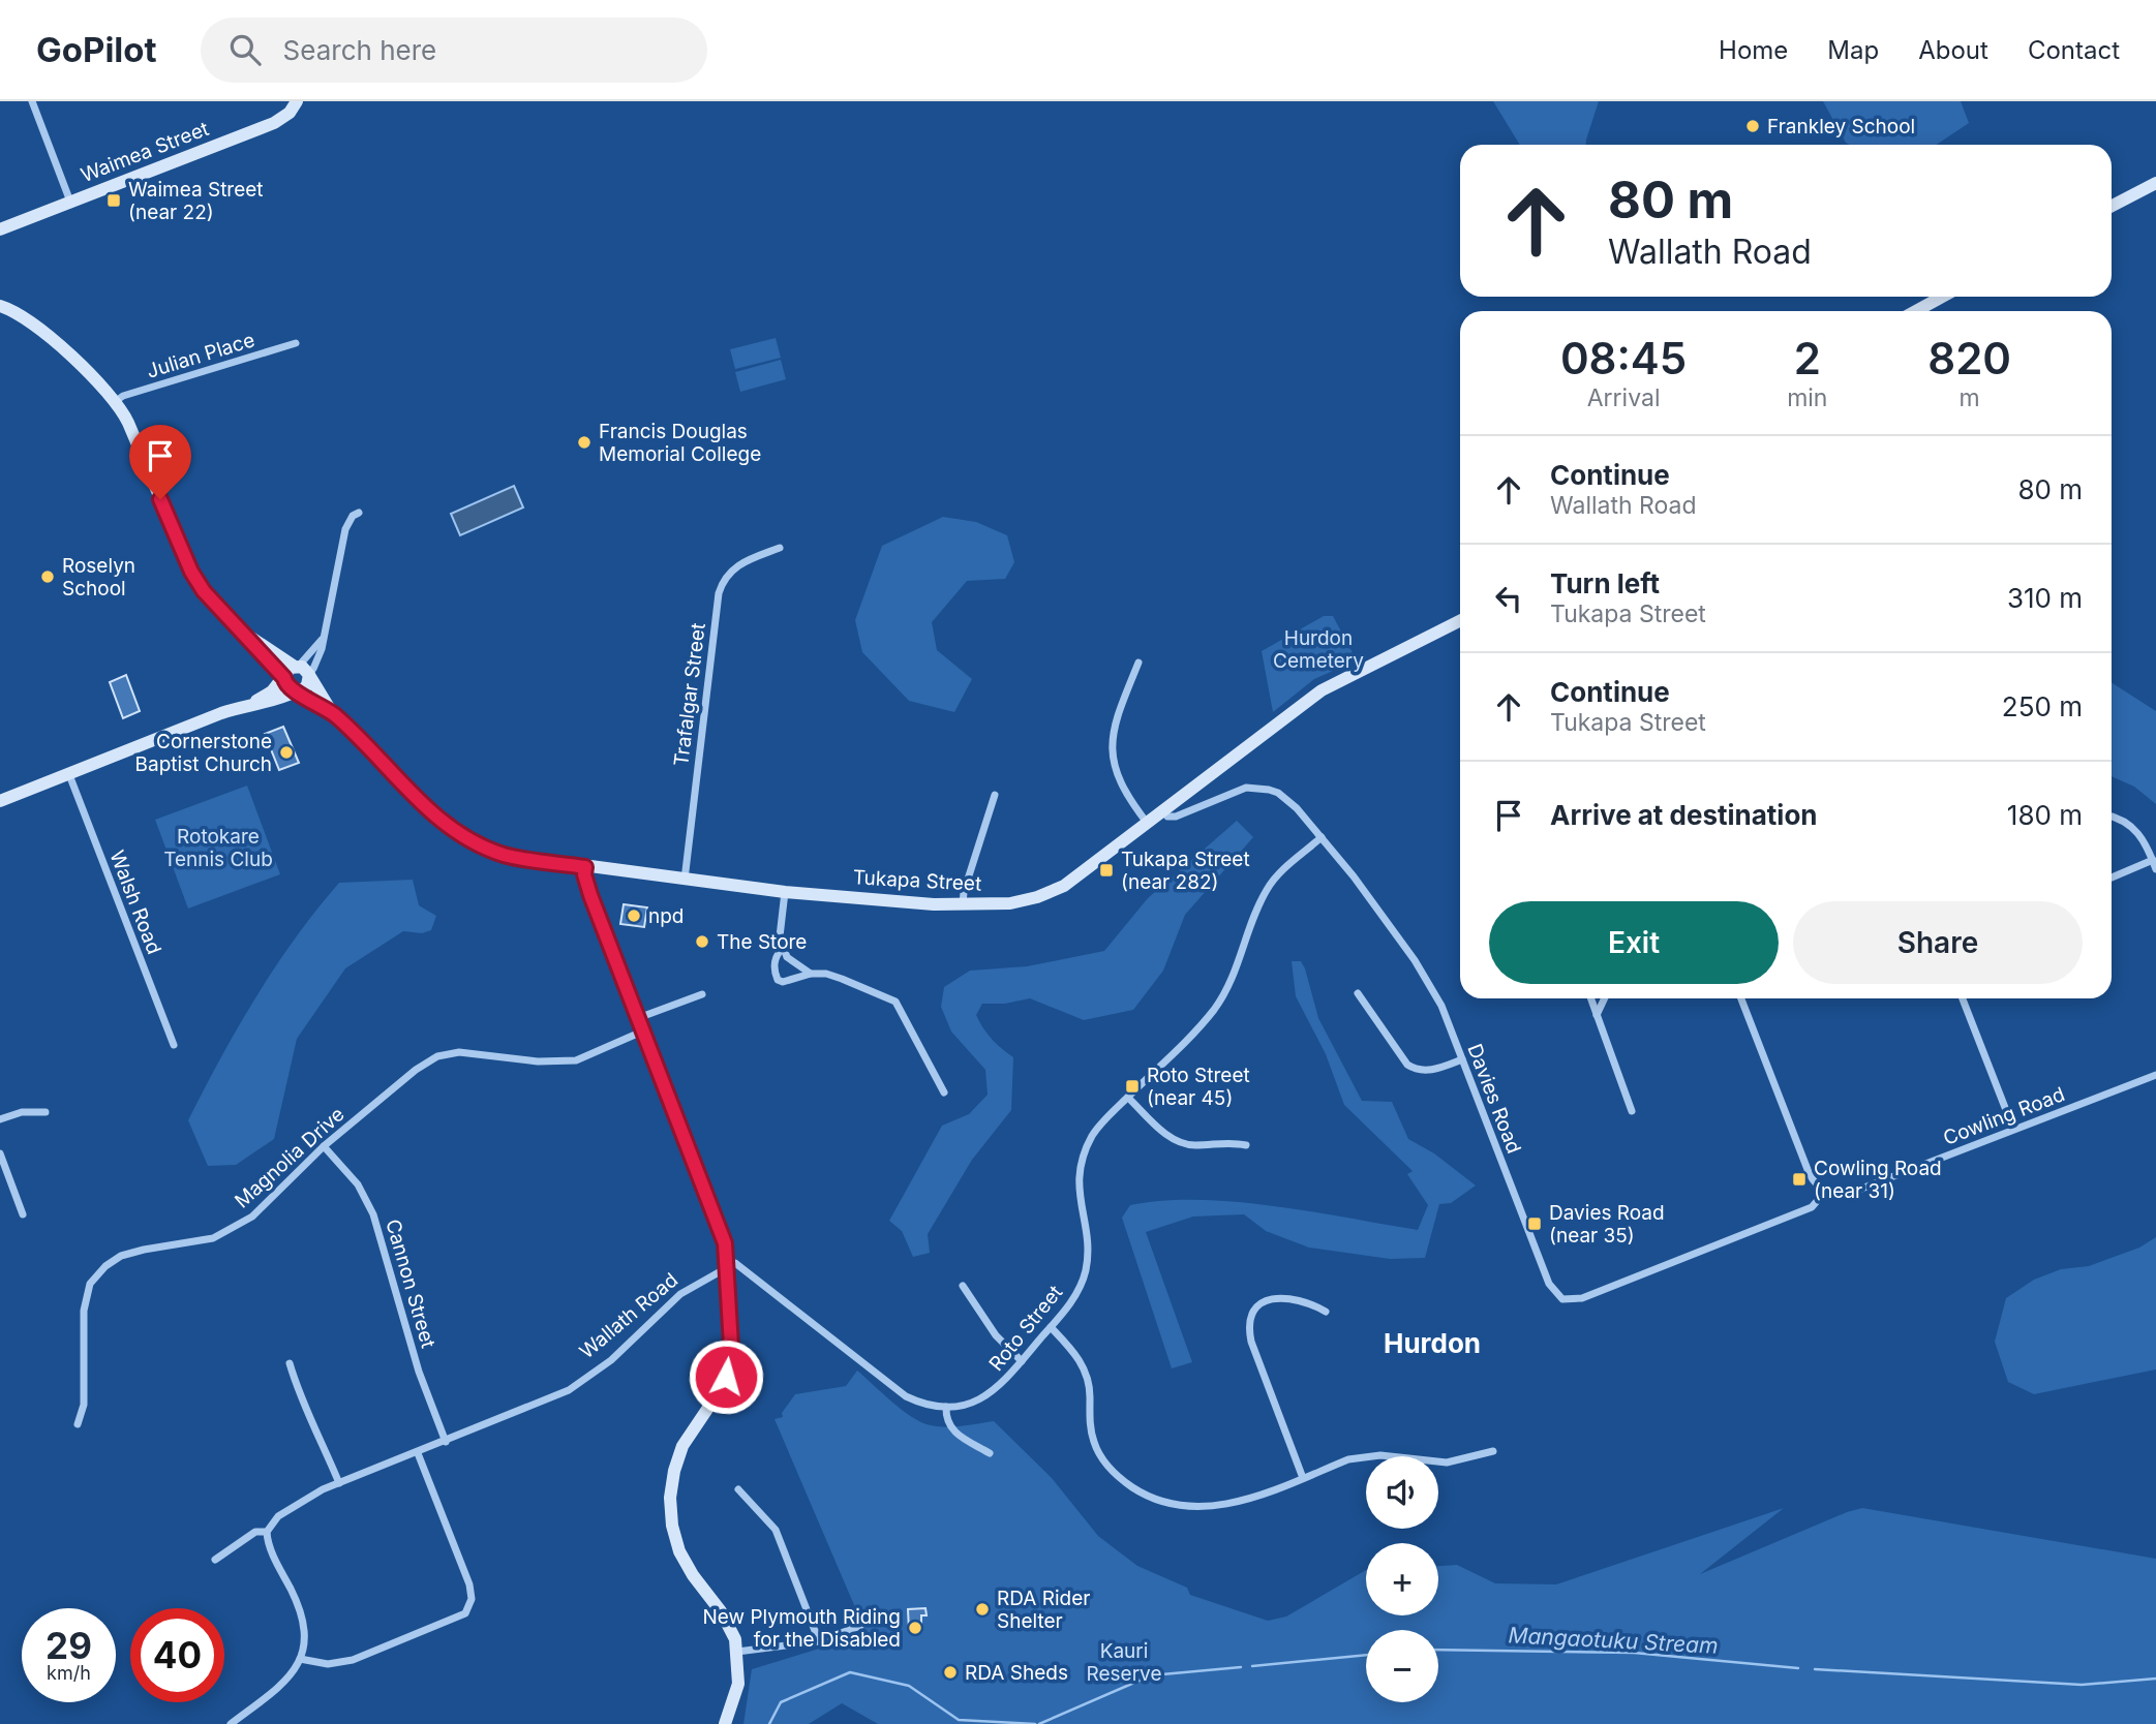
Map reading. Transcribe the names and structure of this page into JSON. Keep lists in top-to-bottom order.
{
  "streets": {
    "street": [
      "Waimea Street",
      "Julian Place",
      "Trafalgar Street",
      "Tukapa Street",
      "Walsh Road",
      "Davies Road",
      "Cowling Road",
      "Magnolia Drive",
      "Cannon Street",
      "Wallath Road",
      "Roto Street"
    ]
  },
  "crossings": [
    ["Julian Place", "Tukapa Street"],
    ["Trafalgar Street", "Tukapa Street"],
    ["Tukapa Street", "Davies Road"],
    ["Davies Road", "Cowling Road"],
    ["Davies Road", "Roto Street"],
    ["Magnolia Drive", "Cannon Street"],
    ["Cannon Street", "Wallath Road"],
    ["Wallath Road", "Roto Street"]
  ],
  "districts": ["Hurdon"],
  "water": ["Mangaotuku Stream"],
  "parks": ["Hurdon Cemetery", "Rotokare Tennis Club", "Kauri Reserve"],
  "places": {
    "other": [
      "Frankley School",
      "Francis Douglas Memorial College",
      "Roselyn School",
      "Cornerstone Baptist Church",
      "npd",
      "The Store",
      "RDA Rider Shelter",
      "New Plymouth Riding for the Disabled",
      "RDA Sheds"
    ],
    "transit": [
      "Waimea Street (near 22)",
      "Tukapa Street (near 282)",
      "Roto Street (near 45)",
      "Cowling Road (near 31)",
      "Davies Road (near 35)"
    ]
  },
  "page": {
    "header": "GoPilot",
    "search": "Search here",
    "nav": [
      "Home",
      "Map",
      "About",
      "Contact"
    ],
    "turn": ["80 m", "Wallath Road"],
    "eta": [
      "08:45",
      "Arrival",
      "2",
      "min",
      "820",
      "m"
    ],
    "list": [
      {
        "name": "Continue",
        "note": "Wallath Road",
        "value": "80 m"
      },
      {
        "name": "Turn left",
        "note": "Tukapa Street",
        "value": "310 m"
      },
      {
        "name": "Continue",
        "note": "Tukapa Street",
        "value": "250 m"
      },
      {
        "name": "Arrive at destination",
        "value": "180 m"
      }
    ],
    "buttons": ["Exit", "Share"],
    "map_buttons": ["+", "−"],
    "speed": "29 km/h",
    "limit": "40"
  }
}
